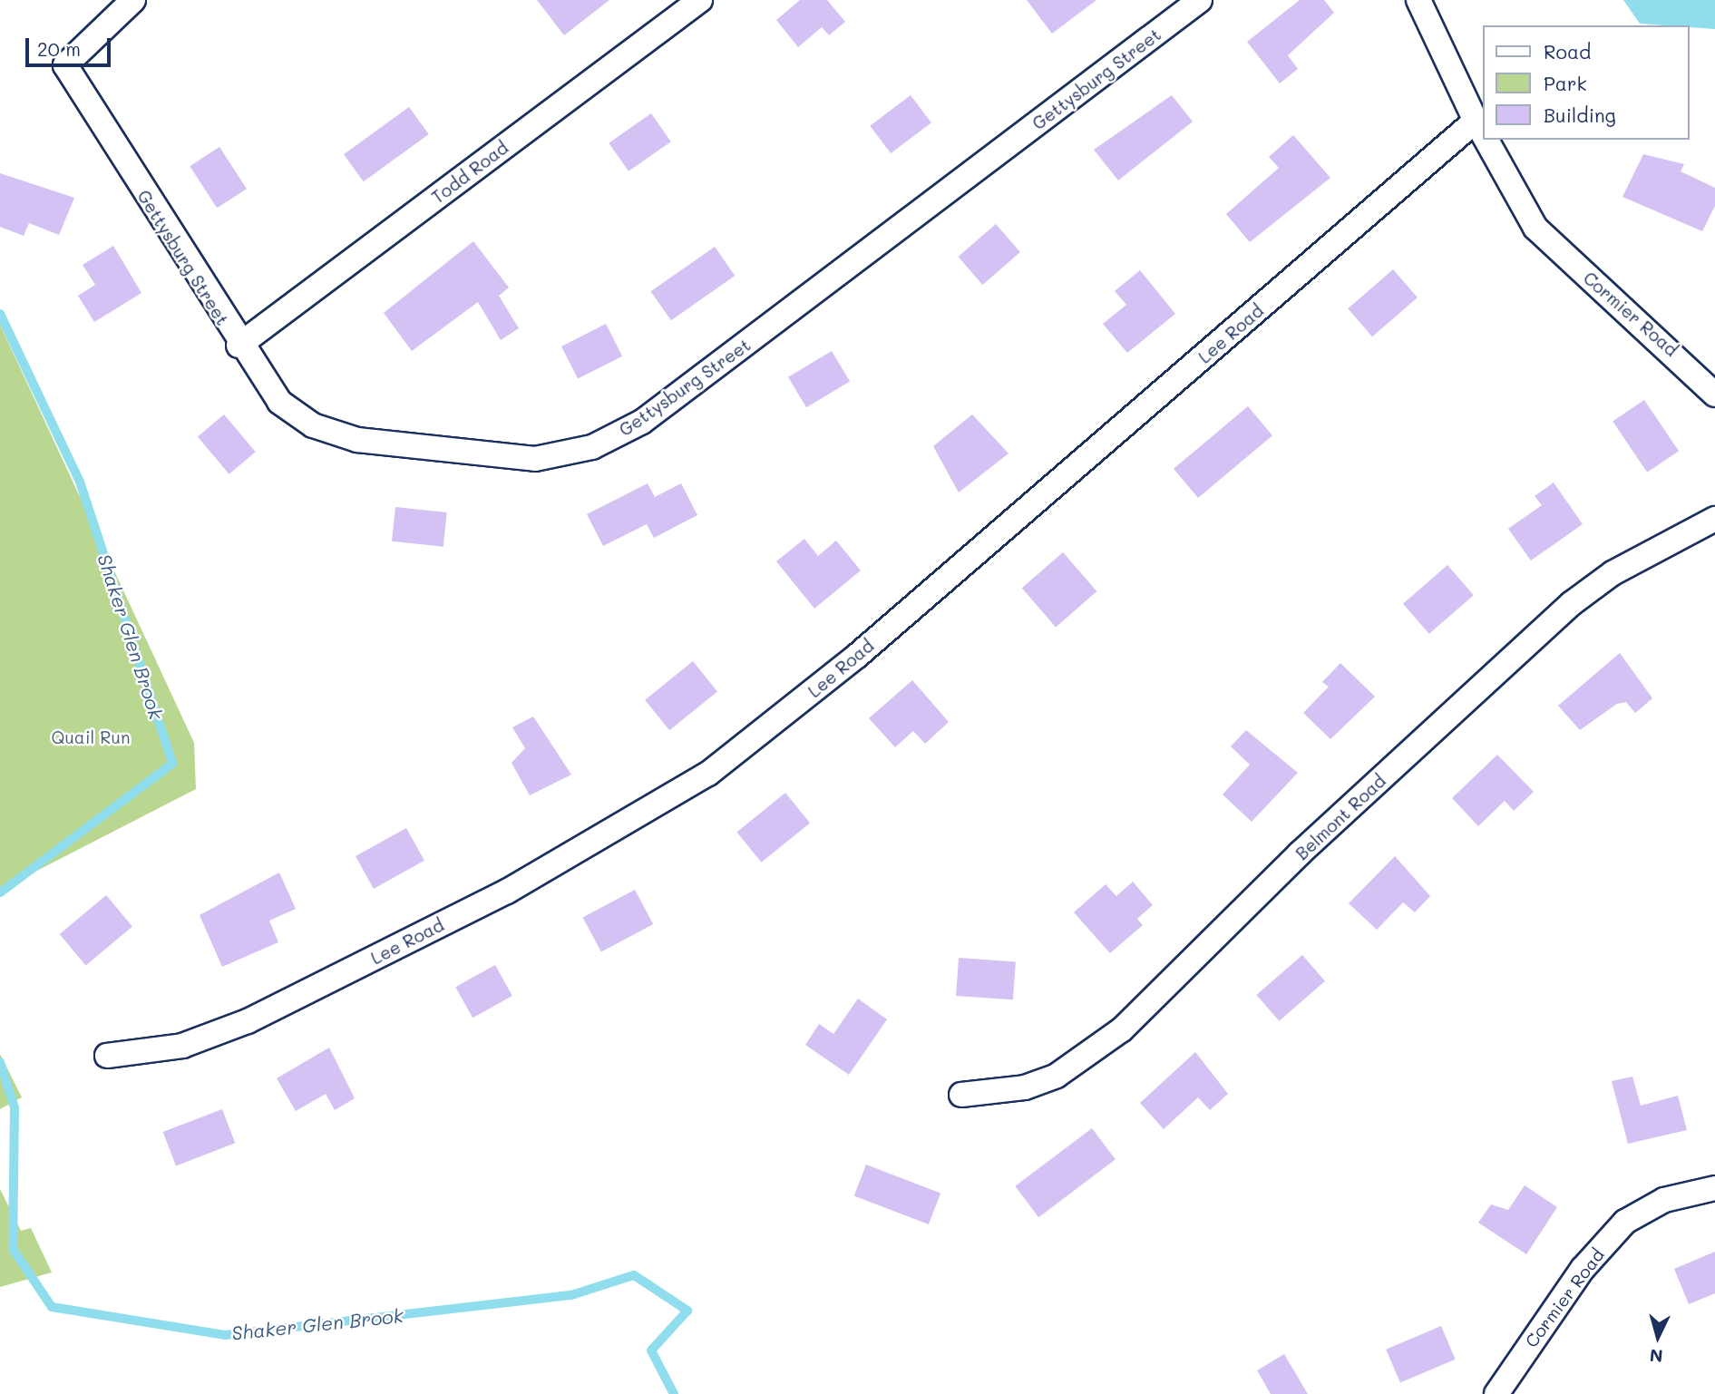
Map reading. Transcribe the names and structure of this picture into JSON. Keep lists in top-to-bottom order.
{
  "streets": {
    "street": [
      "Gettysburg Street",
      "Todd Road",
      "Cormier Road",
      "Lee Road",
      "Belmont Road"
    ]
  },
  "crossings": [
    ["Gettysburg Street", "Todd Road"],
    ["Cormier Road", "Lee Road"]
  ],
  "water": ["Shaker Glen Brook"],
  "parks": ["Quail Run"],
  "legend": ["Road", "Park", "Building"],
  "scale_bar": "20 m",
  "north": "bottom"
}
